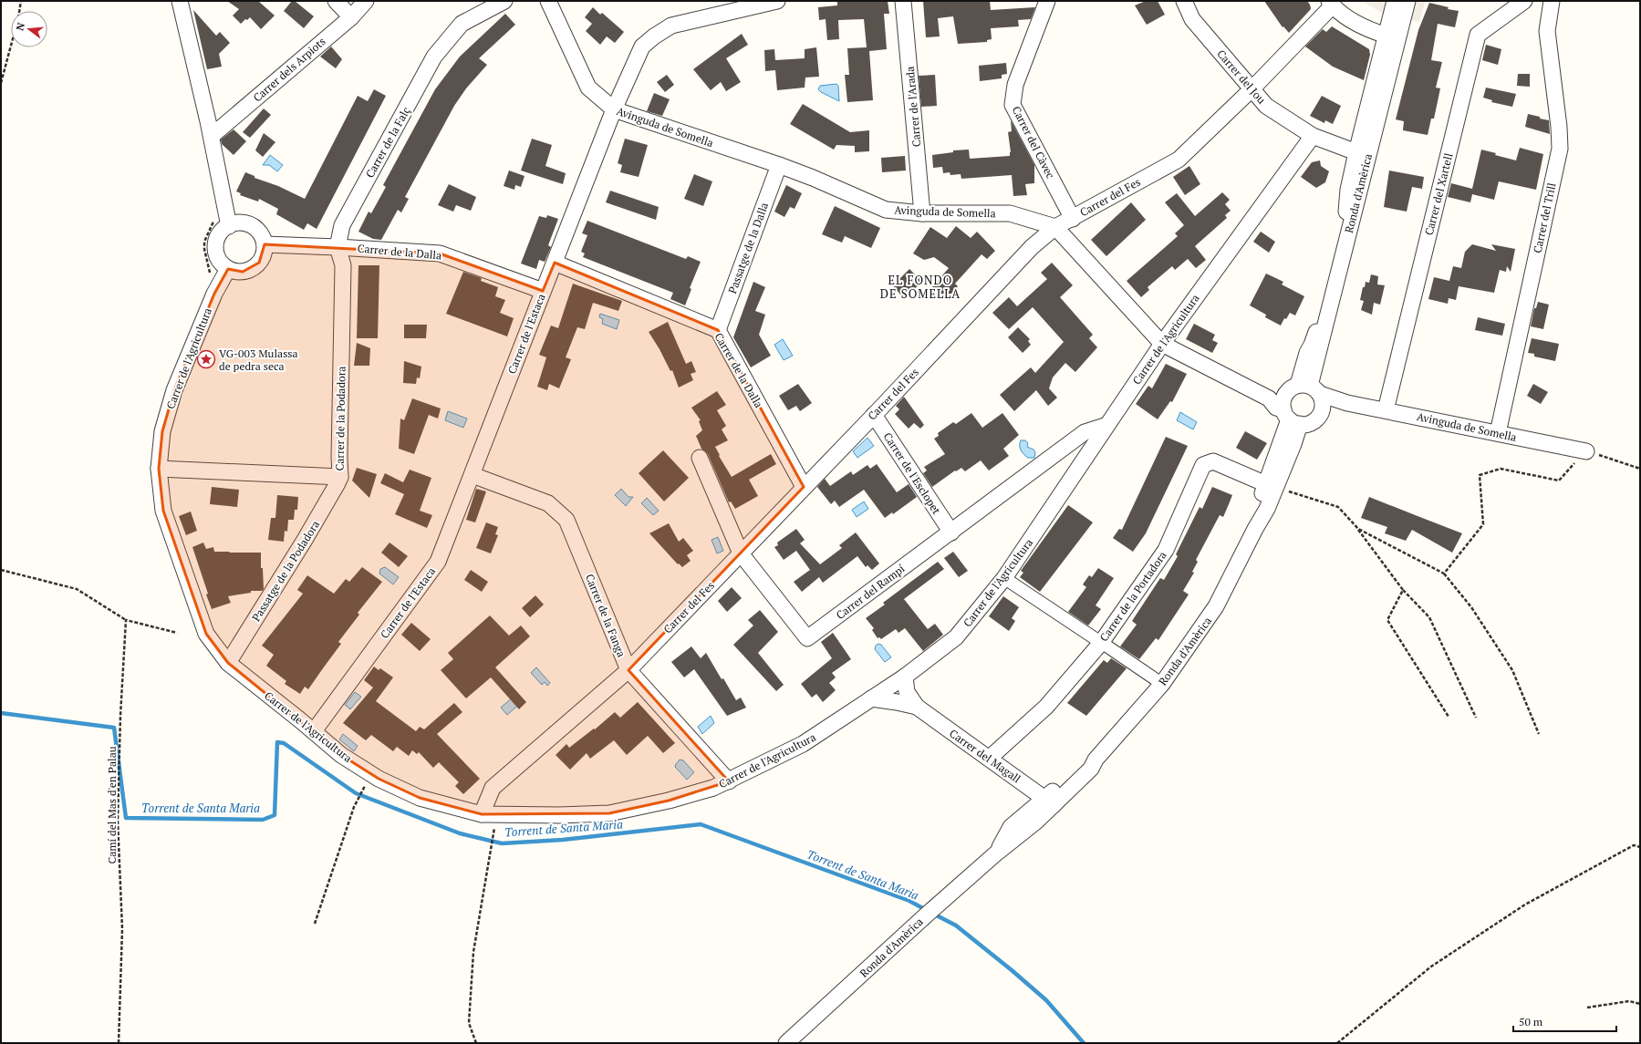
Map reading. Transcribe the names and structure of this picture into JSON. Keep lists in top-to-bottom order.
{
  "streets": {
    "street": [
      "Carrer dels Arpiots",
      "Carrer del Jou",
      "Carrer de l'Arada",
      "Avinguda de Somella",
      "Carrer de la Falç",
      "Carrer del Càvec",
      "Ronda d'Amèrica",
      "Carrer del Xartell",
      "Carrer del Fes",
      "Carrer del Trill",
      "Passatge de la Dalla",
      "Carrer de la Dalla",
      "Carrer de l'Estaca",
      "Carrer de l'Agricultura",
      "Carrer de la Podadora",
      "Carrer de l'Esclopet",
      "Passatge de la Podadora",
      "Carrer del Rampí",
      "Carrer de la Portadora",
      "Carrer de la Fanga",
      "Carrer del Magall"
    ],
    "path": ["Camí del Mas d'en Palau"]
  },
  "crossings": [
    ["Carrer del Jou", "Ronda d'Amèrica"],
    ["Carrer del Jou", "Carrer del Fes"],
    ["Carrer del Jou", "Carrer de l'Agricultura"],
    ["Carrer de l'Arada", "Avinguda de Somella"],
    ["Avinguda de Somella", "Ronda d'Amèrica"],
    ["Avinguda de Somella", "Carrer del Xartell"],
    ["Avinguda de Somella", "Carrer del Fes"],
    ["Avinguda de Somella", "Carrer del Trill"],
    ["Avinguda de Somella", "Passatge de la Dalla"],
    ["Avinguda de Somella", "Carrer de l'Estaca"],
    ["Carrer de la Falç", "Carrer de la Dalla"],
    ["Carrer de la Falç", "Carrer de la Podadora"],
    ["Carrer del Càvec", "Carrer del Fes"],
    ["Ronda d'Amèrica", "Carrer de la Portadora"],
    ["Ronda d'Amèrica", "Carrer del Magall"],
    ["Carrer del Fes", "Carrer de la Dalla"],
    ["Carrer del Fes", "Carrer de l'Agricultura"],
    ["Carrer del Fes", "Carrer de l'Esclopet"],
    ["Carrer del Fes", "Carrer del Rampí"],
    ["Carrer del Fes", "Carrer de la Fanga"],
    ["Passatge de la Dalla", "Carrer de la Dalla"],
    ["Carrer de la Dalla", "Carrer de l'Estaca"],
    ["Carrer de la Dalla", "Carrer de la Podadora"],
    ["Carrer de l'Estaca", "Carrer de l'Agricultura"],
    ["Carrer de l'Estaca", "Carrer de la Fanga"],
    ["Carrer de l'Agricultura", "Carrer de la Podadora"],
    ["Carrer de l'Agricultura", "Passatge de la Podadora"],
    ["Carrer de l'Agricultura", "Carrer del Rampí"],
    ["Carrer de l'Agricultura", "Carrer de la Fanga"],
    ["Carrer de l'Agricultura", "Carrer del Magall"],
    ["Carrer de la Podadora", "Passatge de la Podadora"],
    ["Carrer de l'Esclopet", "Carrer del Rampí"],
    ["Carrer de la Portadora", "Carrer del Magall"]
  ],
  "districts": ["EL FONDO DE SOMELLA"],
  "water": ["Torrent de Santa Maria"],
  "places": {
    "place": ["VG-003 Mulassa de pedra seca"]
  },
  "scale_bar": "50 m",
  "north": "left"
}
